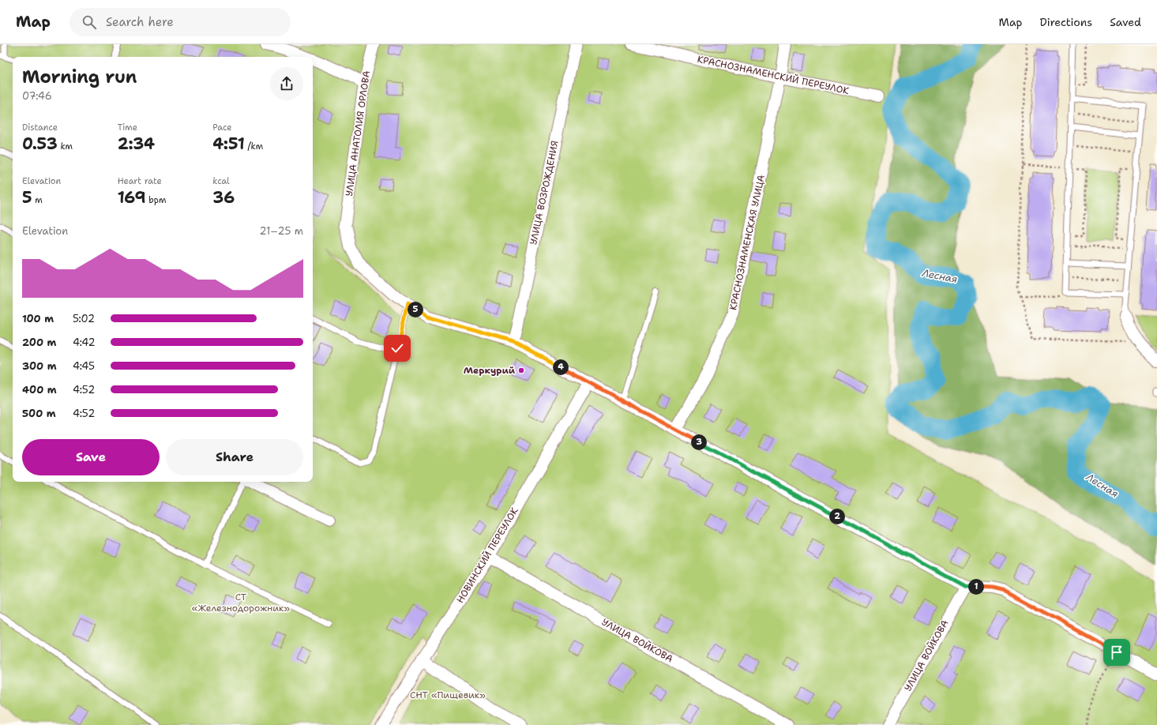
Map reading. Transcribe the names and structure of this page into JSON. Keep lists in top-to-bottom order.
{
  "streets": {
    "street": [
      "КРАСНОЗНАМЕНСКИЙ ПЕРЕУЛОК",
      "УЛИЦА АНАТОЛИЯ ОРЛОВА",
      "УЛИЦА ВОЗРОЖДЕНИЯ",
      "КРАСНОЗНАМЕНСКАЯ УЛИЦА",
      "НОВИНСКИЙ ПЕРЕУЛОК",
      "УЛИЦА ВОЙКОВА"
    ]
  },
  "crossings": [
    ["КРАСНОЗНАМЕНСКИЙ ПЕРЕУЛОК", "КРАСНОЗНАМЕНСКАЯ УЛИЦА"],
    ["УЛИЦА АНАТОЛИЯ ОРЛОВА", "УЛИЦА ВОЗРОЖДЕНИЯ"],
    ["УЛИЦА АНАТОЛИЯ ОРЛОВА", "КРАСНОЗНАМЕНСКАЯ УЛИЦА"],
    ["УЛИЦА АНАТОЛИЯ ОРЛОВА", "НОВИНСКИЙ ПЕРЕУЛОК"],
    ["УЛИЦА АНАТОЛИЯ ОРЛОВА", "УЛИЦА ВОЙКОВА"],
    ["НОВИНСКИЙ ПЕРЕУЛОК", "УЛИЦА ВОЙКОВА"]
  ],
  "water": ["Лесная"],
  "parks": ["СТ «Железнодорожник»", "СНТ «Пищевик»"],
  "places": ["Меркурий"],
  "page": {
    "header": "Map",
    "search": "Search here",
    "nav": ["Map", "Directions", "Saved"],
    "heading": ["Morning run", "07:46"],
    "stats": [
      ["Distance", "0.53 km"],
      ["Time", "2:34"],
      ["Pace", "4:51 /km"],
      ["Elevation", "5 m"],
      ["Heart rate", "169 bpm"],
      ["kcal", "36"]
    ],
    "chart": ["Elevation", "21–25 m"],
    "pins": [
      "5",
      "4",
      "3",
      "2",
      "1"
    ],
    "list": [
      {
        "name": "100 m",
        "note": "5:02"
      },
      {
        "name": "200 m",
        "note": "4:42"
      },
      {
        "name": "300 m",
        "note": "4:45"
      },
      {
        "name": "400 m",
        "note": "4:52"
      },
      {
        "name": "500 m",
        "note": "4:52"
      }
    ],
    "buttons": ["Save", "Share"]
  }
}
